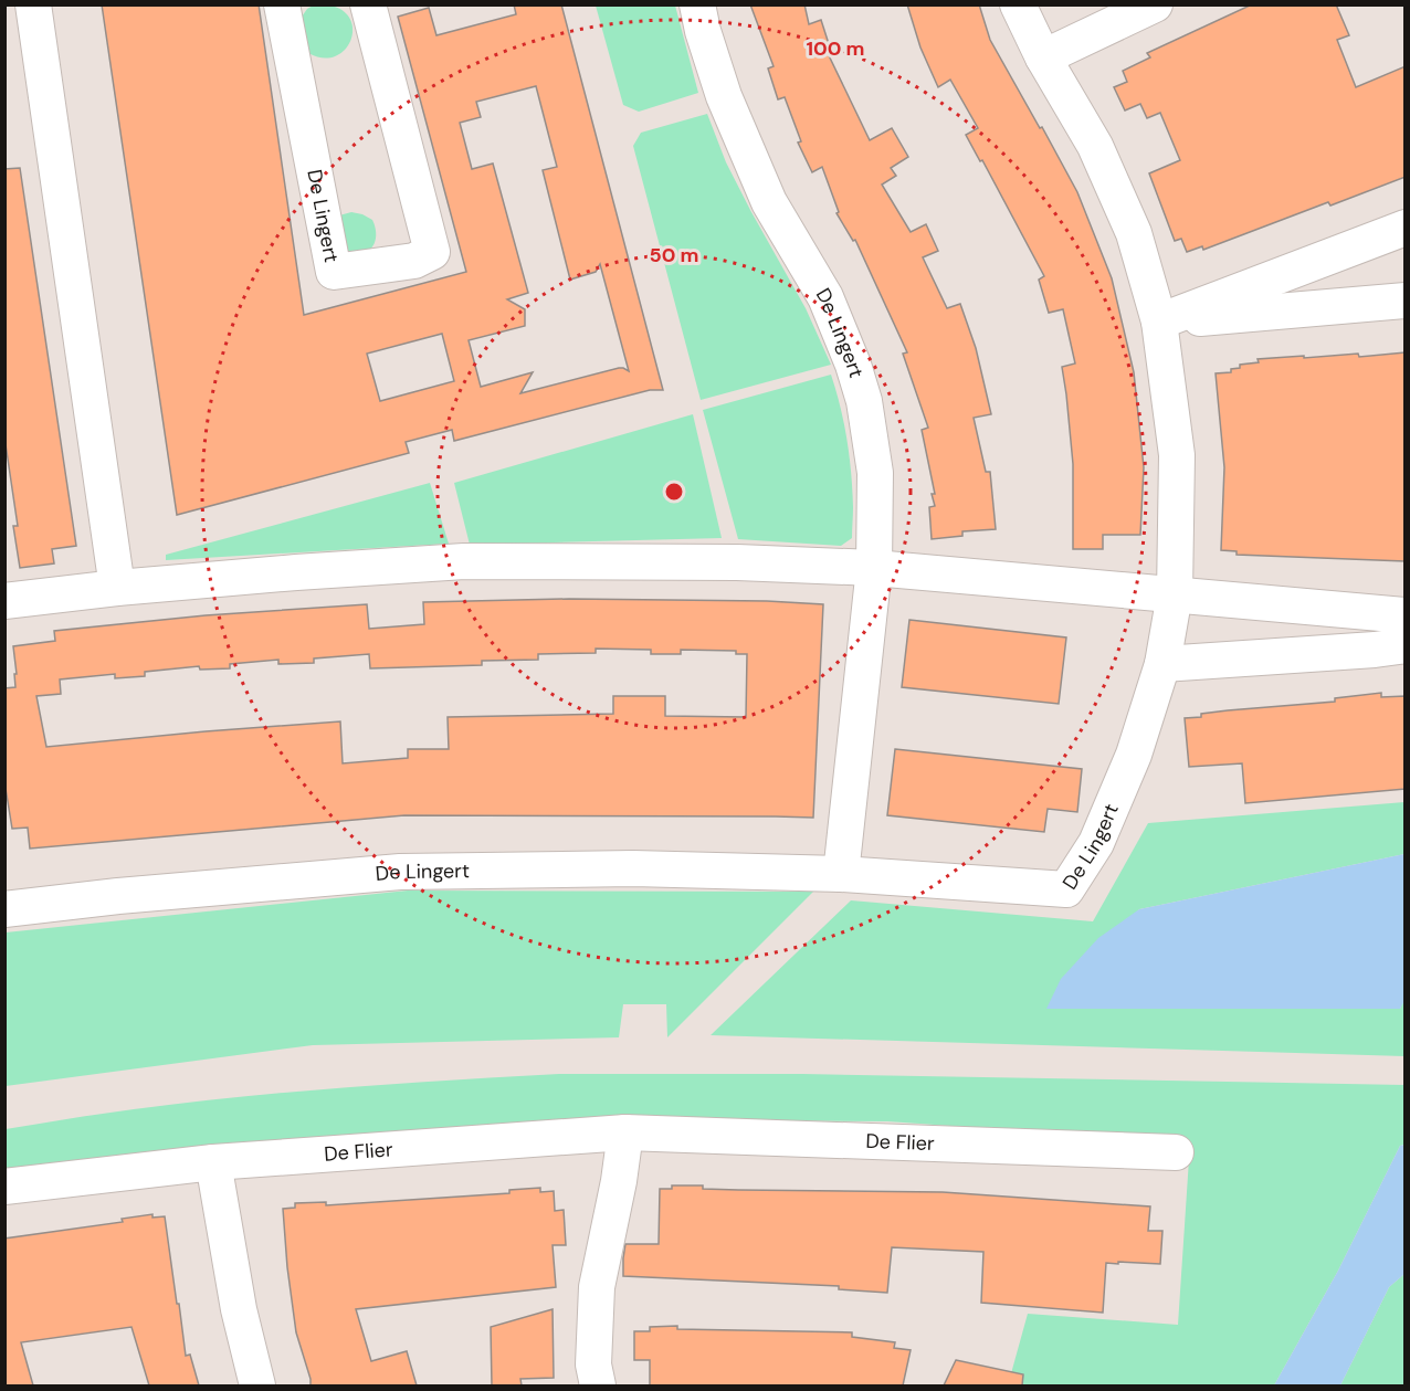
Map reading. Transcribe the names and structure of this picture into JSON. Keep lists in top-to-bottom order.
{
  "streets": {
    "street": ["De Lingert", "De Flier"]
  },
  "rings": ["100 m", "50 m"]
}
